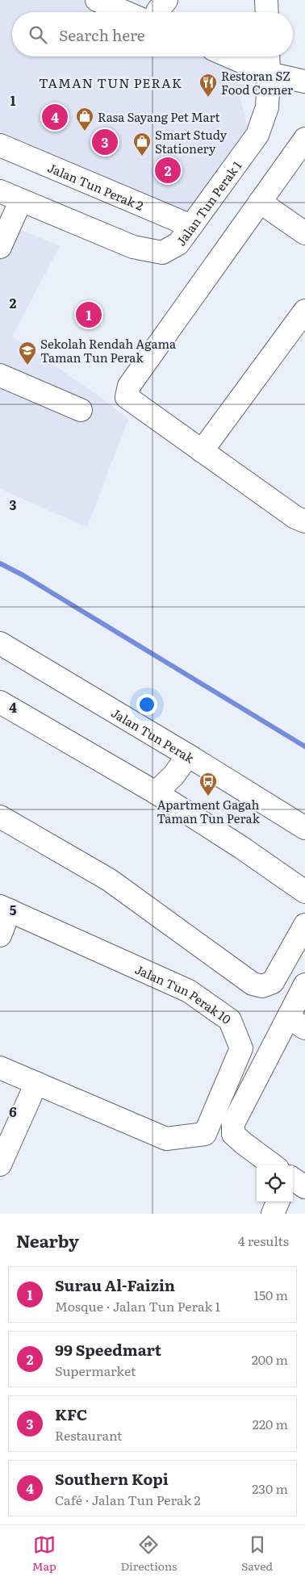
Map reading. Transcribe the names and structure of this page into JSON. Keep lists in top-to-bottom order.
{
  "streets": {
    "street": [
      "Jalan Tun Perak 2",
      "Jalan Tun Perak 1",
      "Jalan Tun Perak",
      "Jalan Tun Perak 10"
    ]
  },
  "crossings": [
    ["Jalan Tun Perak 2", "Jalan Tun Perak 1"]
  ],
  "districts": ["TAMAN TUN PERAK"],
  "places": {
    "restaurant": ["Restoran SZ Food Corner"],
    "shop": ["Rasa Sayang Pet Mart", "Smart Study Stationery"],
    "school or university": ["Sekolah Rendah Agama Taman Tun Perak"],
    "bus stop": ["Apartment Gagah Taman Tun Perak"]
  },
  "page": {
    "search": "Search here",
    "pins": [
      "4",
      "3",
      "2",
      "1"
    ],
    "heading": ["Nearby", "4 results"],
    "list": [
      {
        "mark": "1",
        "name": "Surau Al-Faizin",
        "note": "Mosque · Jalan Tun Perak 1",
        "value": "150 m"
      },
      {
        "mark": "2",
        "name": "99 Speedmart",
        "note": "Supermarket",
        "value": "200 m"
      },
      {
        "mark": "3",
        "name": "KFC",
        "note": "Restaurant",
        "value": "220 m"
      },
      {
        "mark": "4",
        "name": "Southern Kopi",
        "note": "Café · Jalan Tun Perak 2",
        "value": "230 m"
      }
    ],
    "nav": ["Map", "Directions", "Saved"]
  },
  "grid": {
    "rows": [
      "1",
      "2",
      "3",
      "4",
      "5",
      "6"
    ]
  }
}
